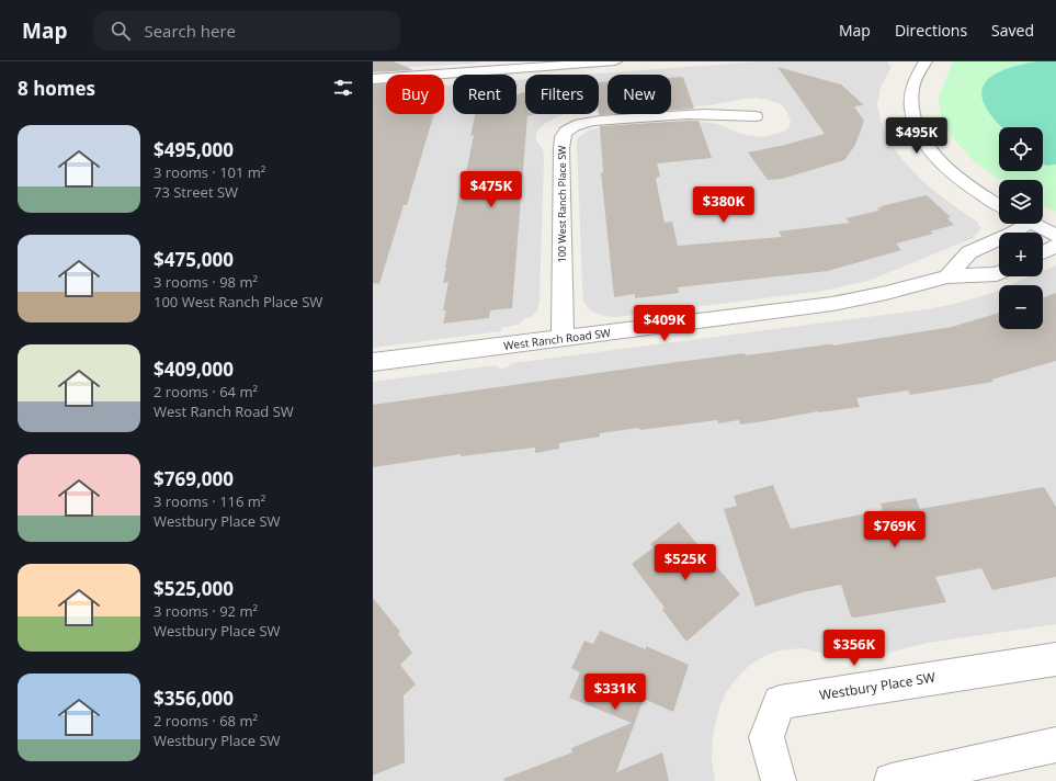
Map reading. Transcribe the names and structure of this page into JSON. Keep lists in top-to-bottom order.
{
  "streets": {
    "street": ["100 West Ranch Place SW", "West Ranch Road SW", "Westbury Place SW"]
  },
  "crossings": [
    ["100 West Ranch Place SW", "West Ranch Road SW"]
  ],
  "page": {
    "header": "Map",
    "search": "Search here",
    "nav": ["Map", "Directions", "Saved"],
    "heading": "8 homes",
    "chip": [
      "Buy",
      "Rent",
      "Filters",
      "New"
    ],
    "list": [
      {
        "name": "$495,000",
        "note": "3 rooms · 101 m² · 73 Street SW"
      },
      {
        "name": "$475,000",
        "note": "3 rooms · 98 m² · 100 West Ranch Place SW"
      },
      {
        "name": "$409,000",
        "note": "2 rooms · 64 m² · West Ranch Road SW"
      },
      {
        "name": "$769,000",
        "note": "3 rooms · 116 m² · Westbury Place SW"
      },
      {
        "name": "$525,000",
        "note": "3 rooms · 92 m² · Westbury Place SW"
      },
      {
        "name": "$356,000",
        "note": "2 rooms · 68 m² · Westbury Place SW"
      }
    ],
    "price": [
      "$495K",
      "$475K",
      "$380K",
      "$409K",
      "$769K",
      "$525K",
      "$356K",
      "$331K"
    ],
    "map_buttons": ["+", "−"]
  }
}
